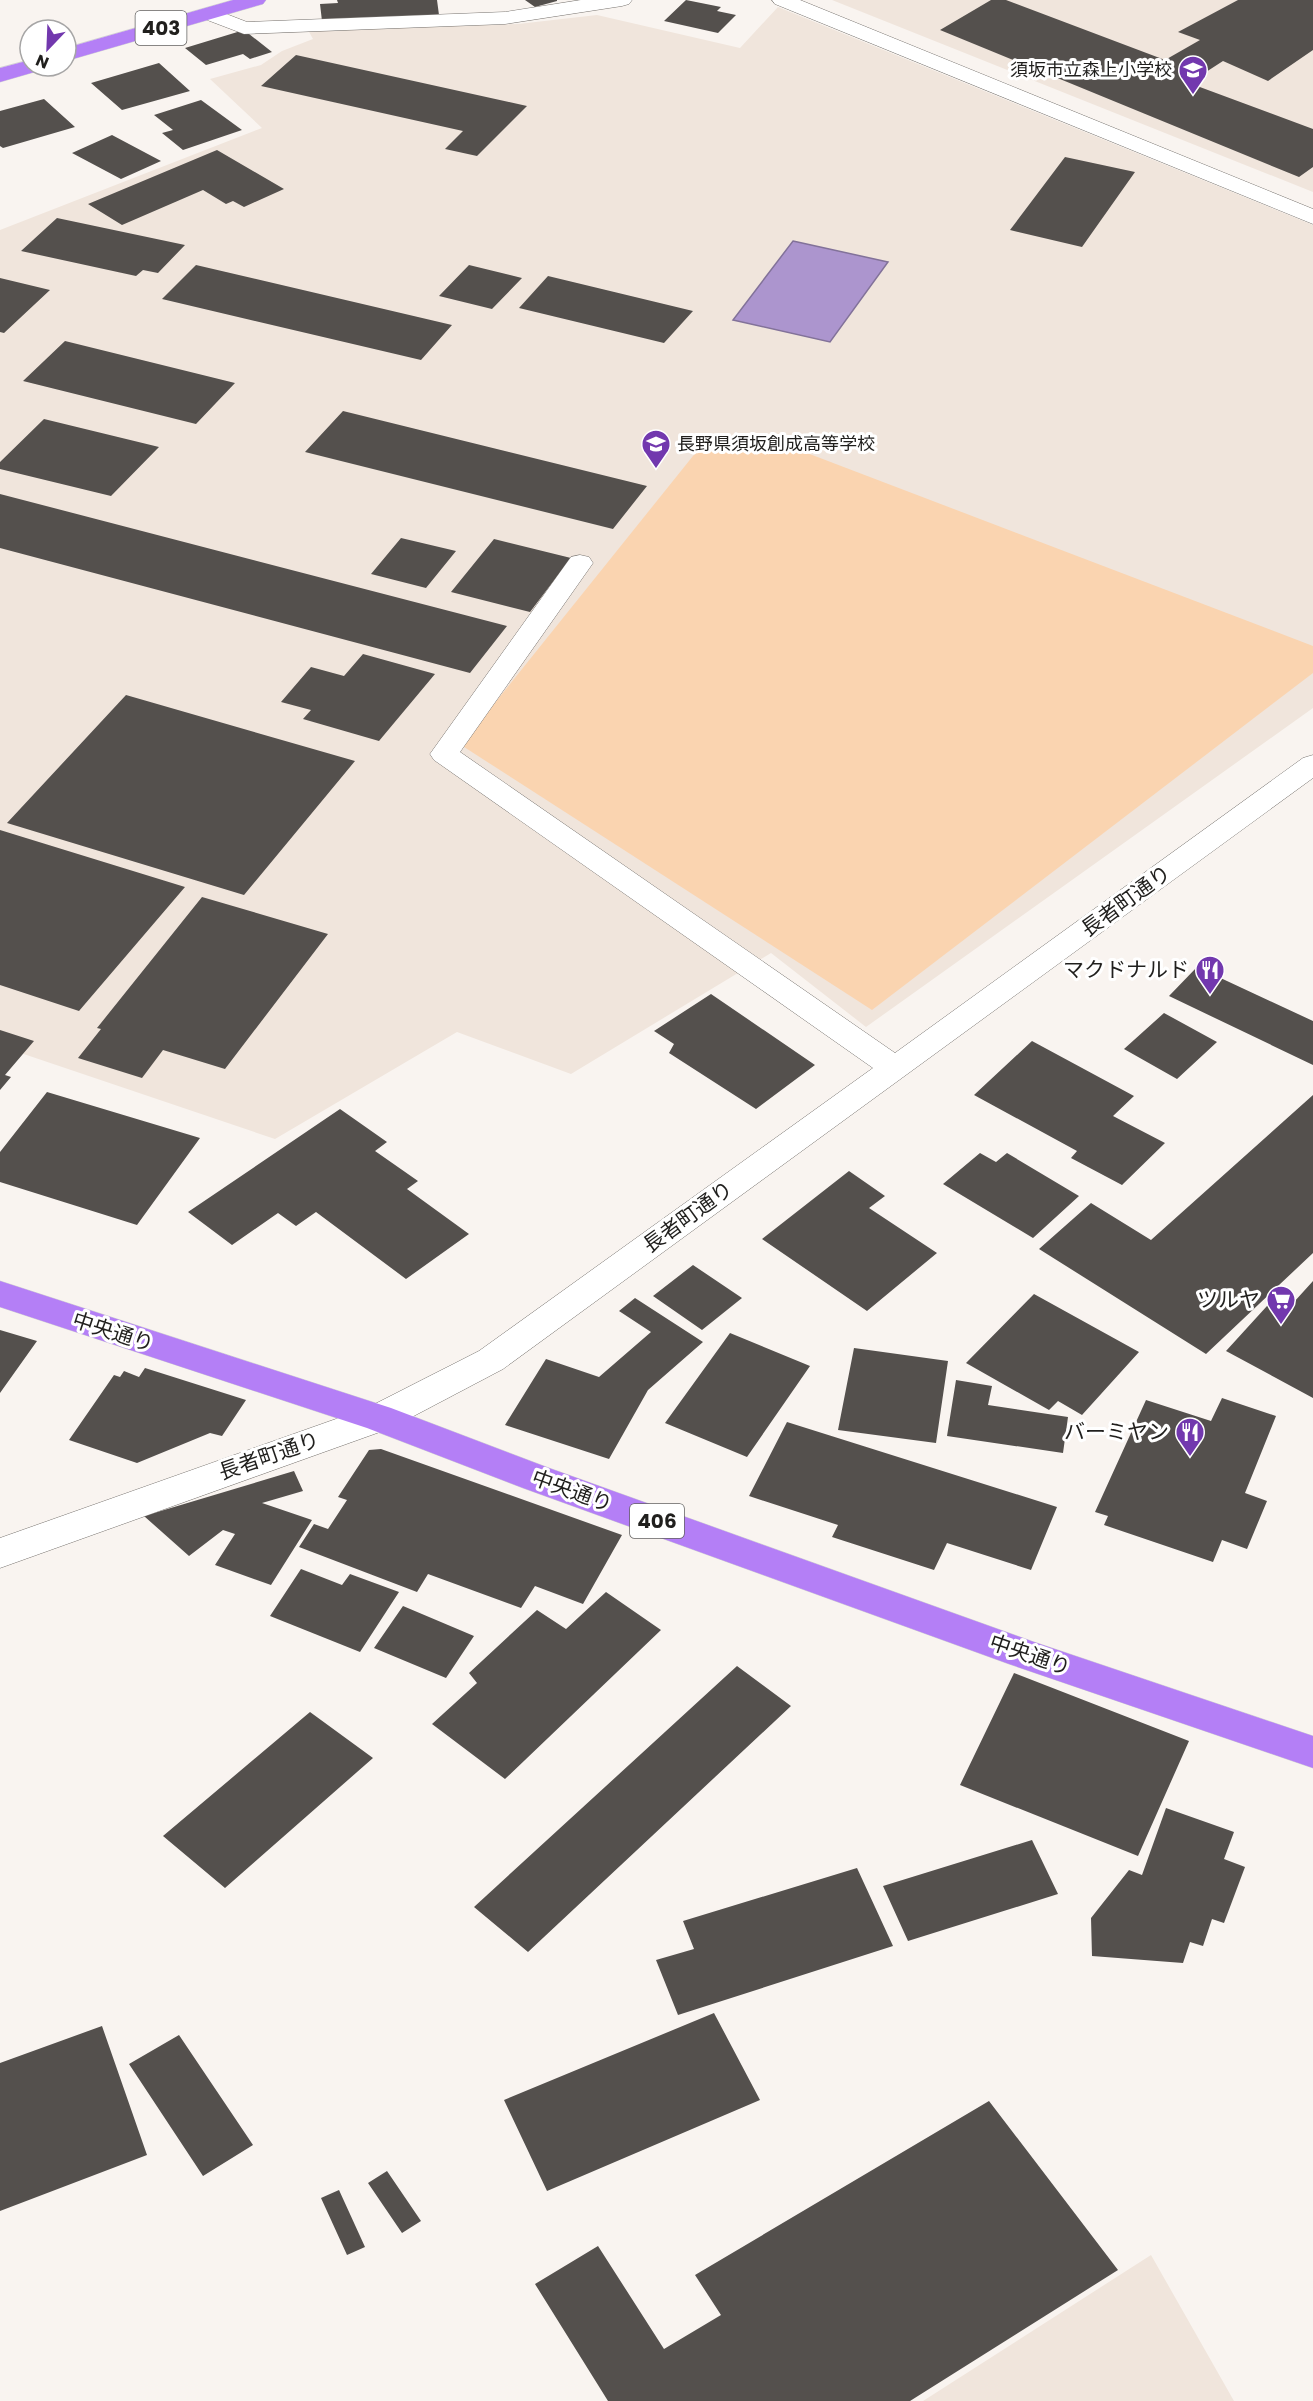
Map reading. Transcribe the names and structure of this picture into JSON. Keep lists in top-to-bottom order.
{
  "streets": {
    "highway": ["403", "中央通り", "406"],
    "street": ["長者町通り"]
  },
  "crossings": [
    ["長者町通り", "中央通り"]
  ],
  "places": {
    "school or university": ["須坂市立森上小学校", "長野県須坂創成高等学校"],
    "restaurant": ["マクドナルド", "バーミヤン"],
    "supermarket": ["ツルヤ"]
  },
  "north": "bottom left"
}
